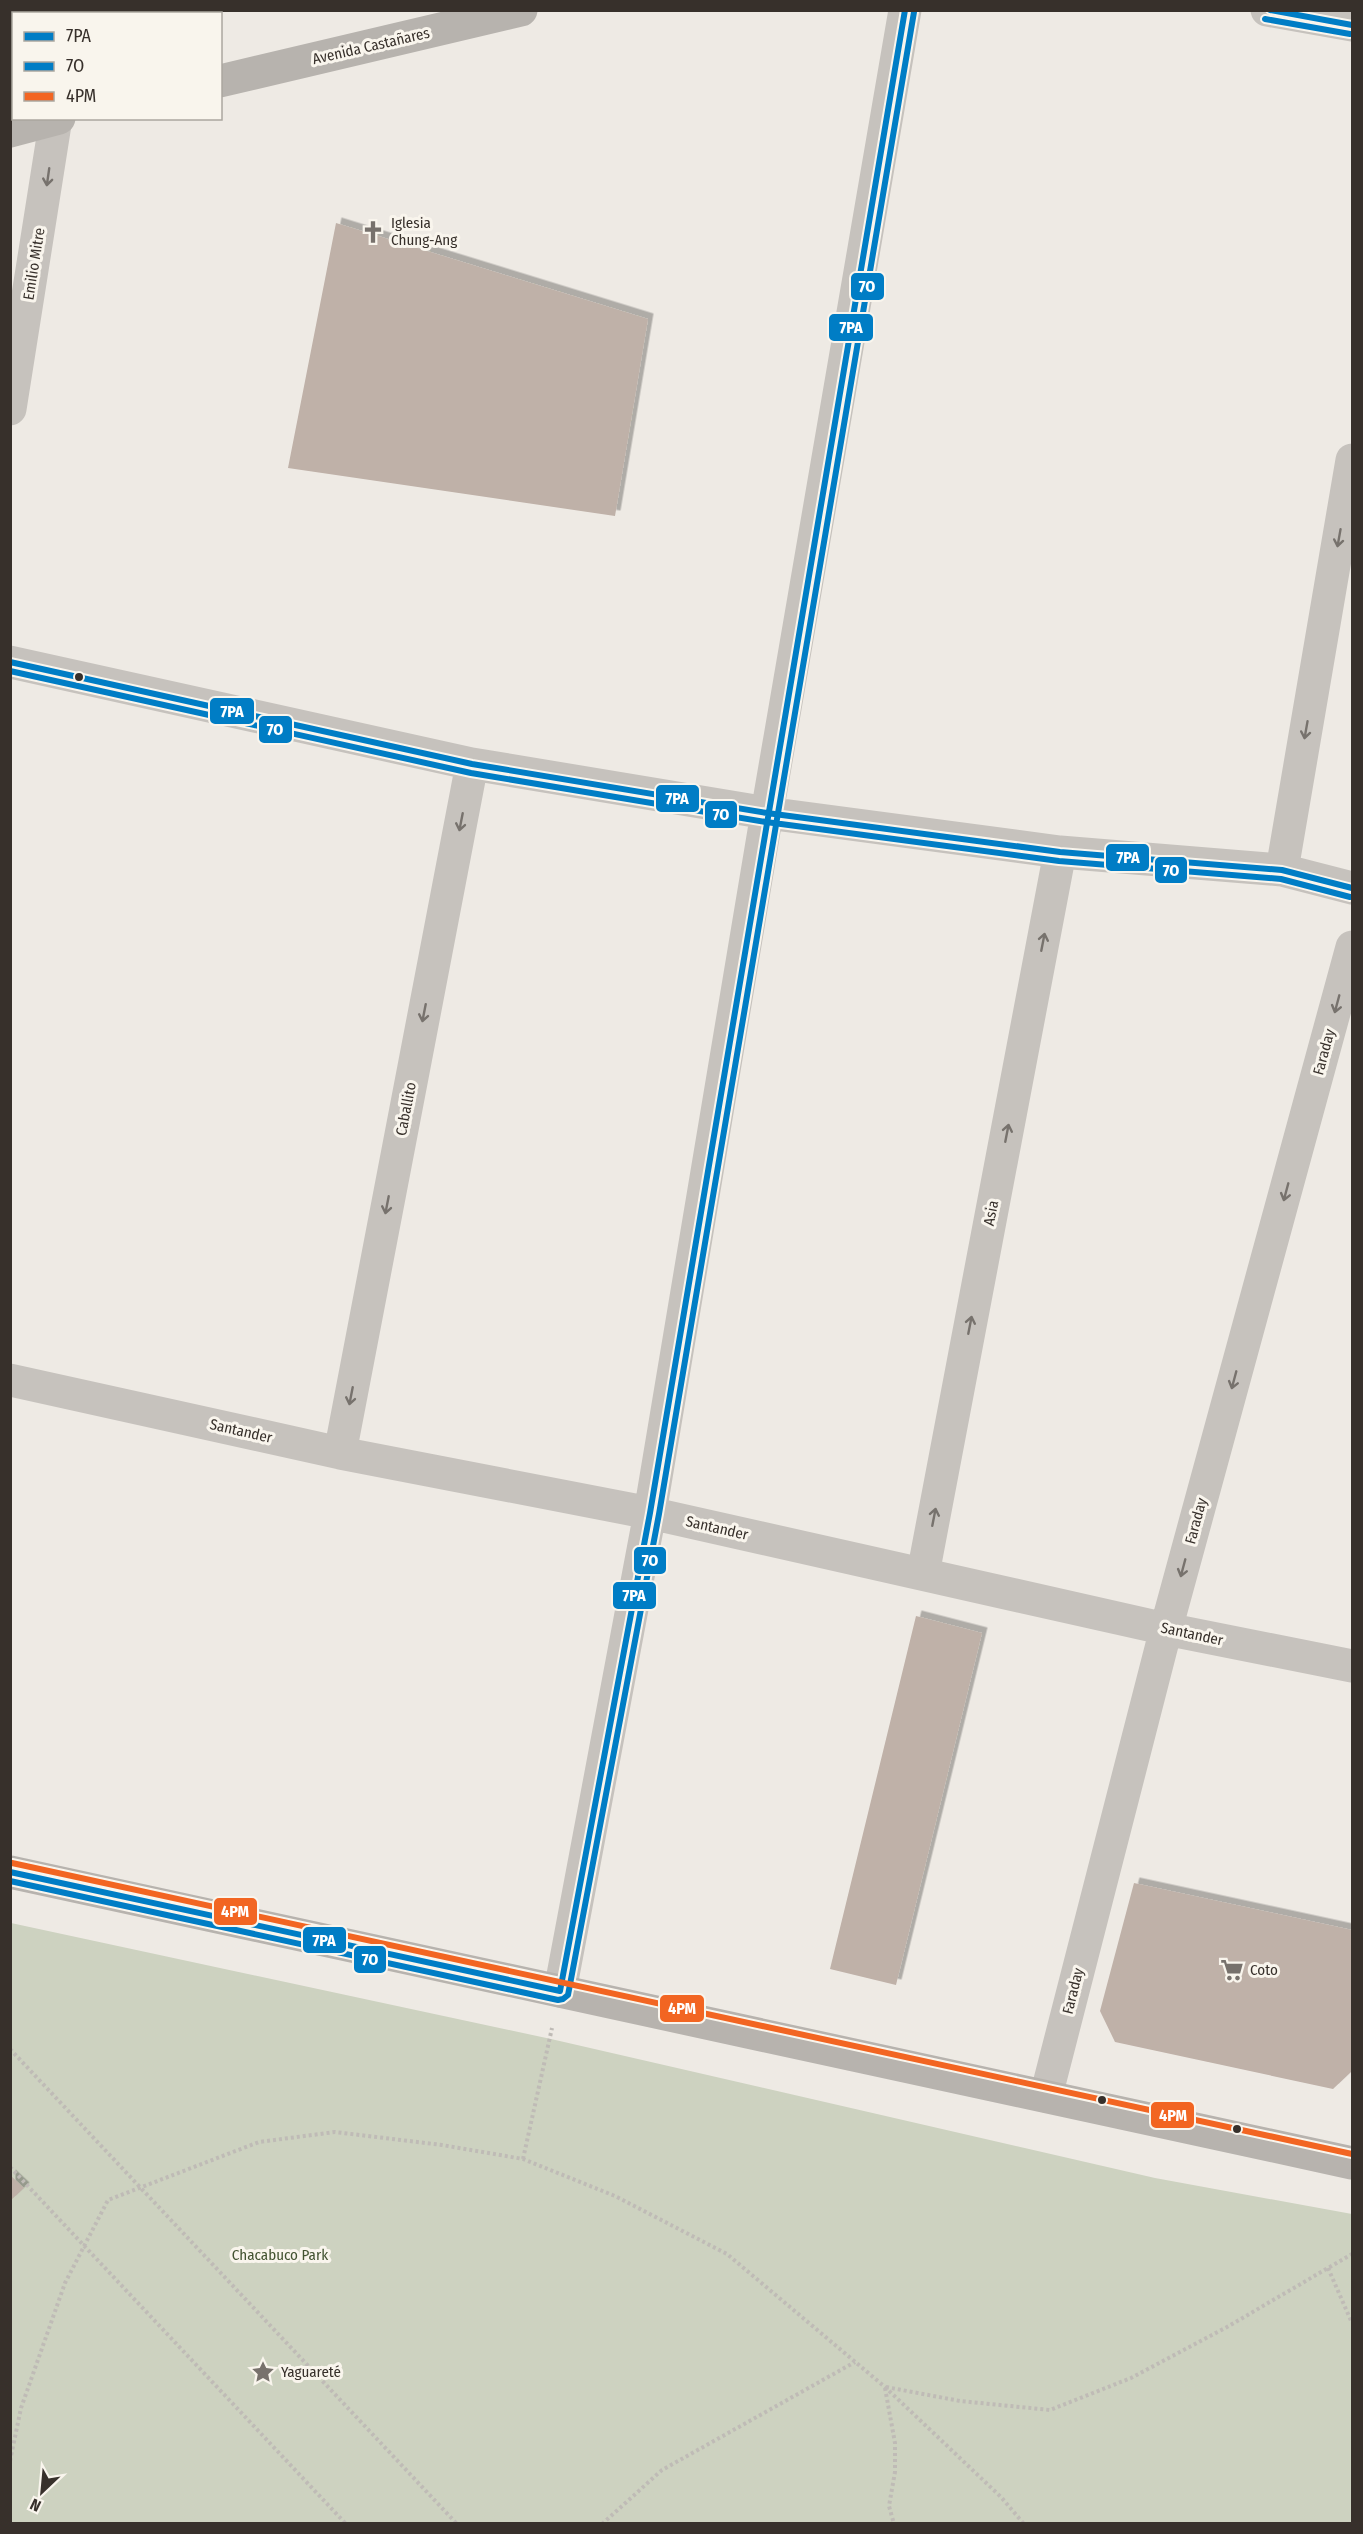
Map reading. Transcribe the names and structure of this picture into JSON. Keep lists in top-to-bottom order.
{
  "streets": {
    "main road": ["Avenida Castañares"],
    "street": [
      "Emilio Mitre",
      "Faraday",
      "Caballito",
      "Asia",
      "Santander"
    ]
  },
  "crossings": [
    ["Faraday", "Santander"],
    ["Caballito", "Santander"],
    ["Asia", "Santander"]
  ],
  "one_way": ["Emilio Mitre", "Faraday", "Caballito"],
  "parks": ["Chacabuco Park"],
  "places": {
    "church": ["Iglesia Chung-Ang"],
    "supermarket": ["Coto"],
    "place": ["Yaguareté"]
  },
  "lines": ["transit line 7PA", "transit line 7O", "transit line 4PM"],
  "legend": ["7PA", "7O", "4PM"],
  "north": "bottom left"
}
